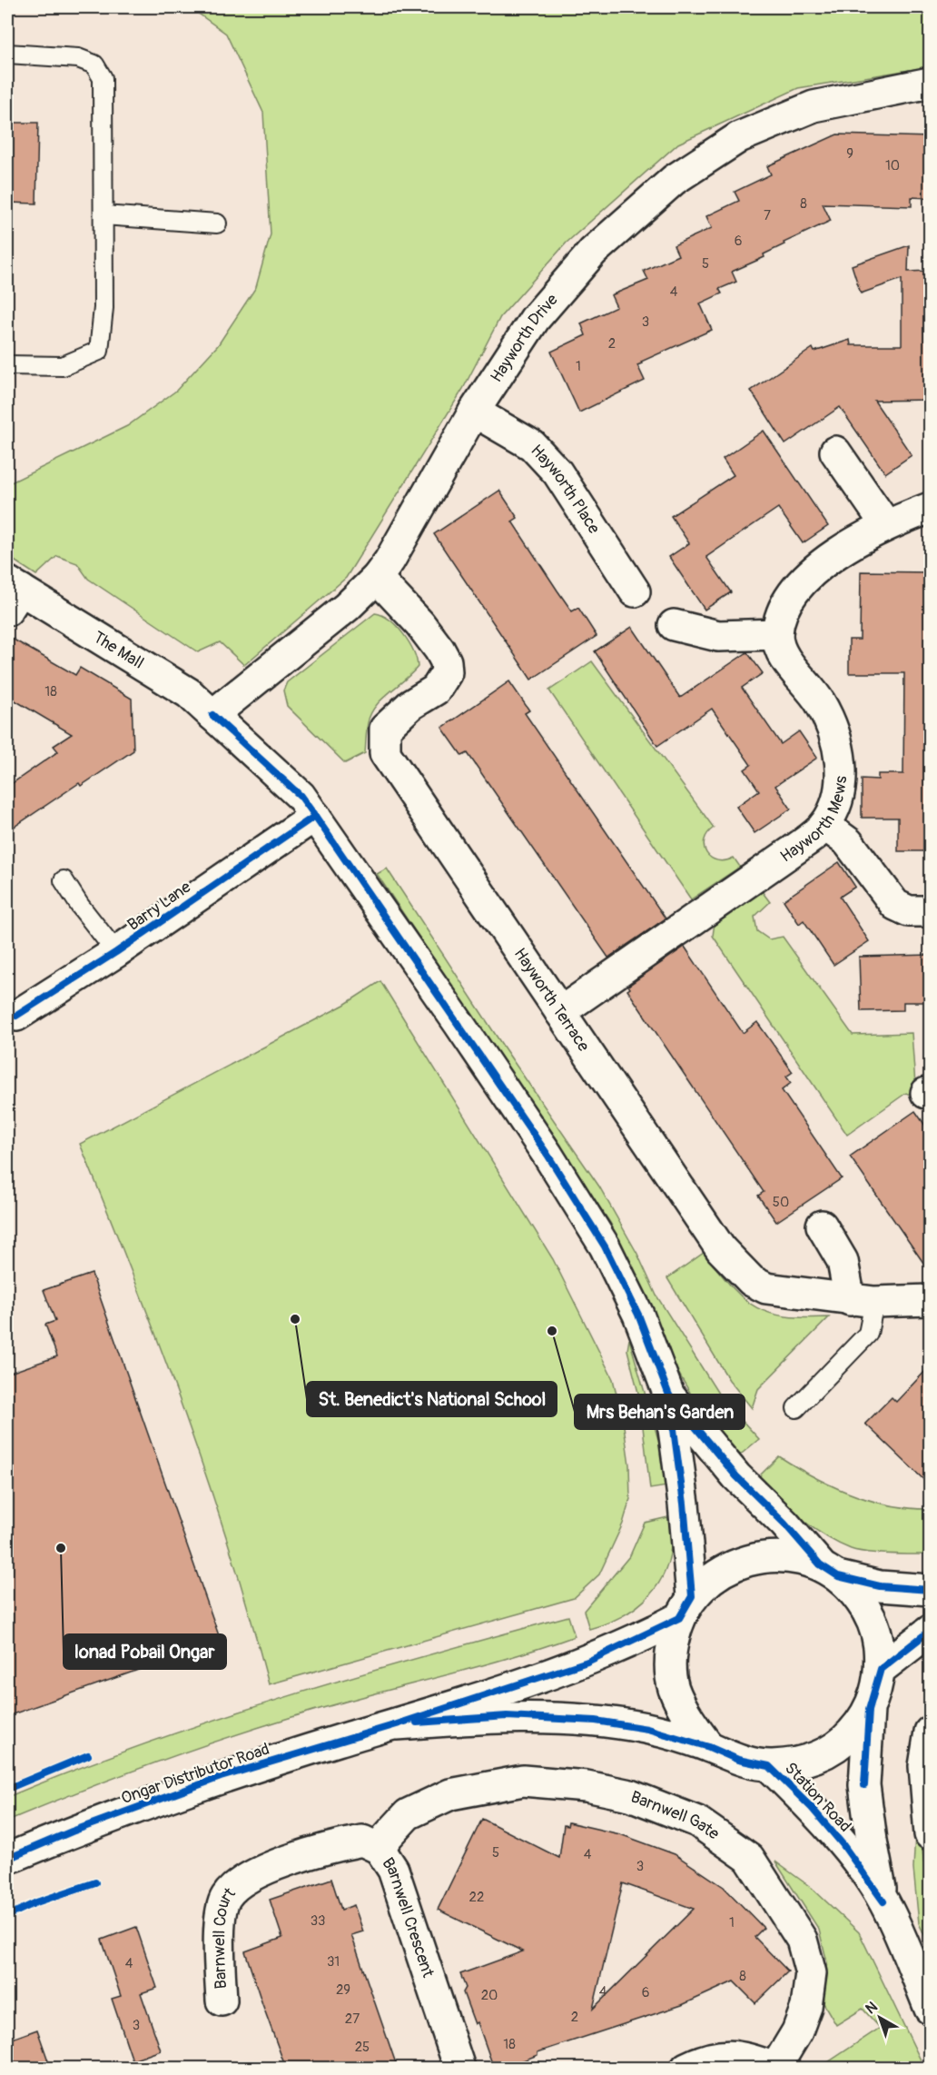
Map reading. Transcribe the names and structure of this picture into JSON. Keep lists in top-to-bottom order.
{
  "streets": {
    "street": [
      "Hayworth Drive",
      "Hayworth Place",
      "The Mall",
      "Hayworth Mews",
      "Barry Lane",
      "Hayworth Terrace",
      "Ongar Distributor Road",
      "Station Road",
      "Barnwell Gate",
      "Barnwell Crescent",
      "Barnwell Court"
    ]
  },
  "crossings": [
    ["Hayworth Drive", "Hayworth Place"],
    ["Hayworth Drive", "The Mall"],
    ["Hayworth Drive", "Hayworth Terrace"],
    ["The Mall", "Barry Lane"],
    ["Hayworth Mews", "Hayworth Terrace"],
    ["Ongar Distributor Road", "Station Road"],
    ["Barnwell Gate", "Barnwell Crescent"],
    ["Barnwell Crescent", "Barnwell Court"]
  ],
  "places": ["St. Benedict's National School", "Mrs Behan's Garden", "Ionad Pobail Ongar"],
  "house_numbers": [
    "9",
    "10",
    "8",
    "7",
    "6",
    "5",
    "4",
    "3",
    "2",
    "1",
    "18",
    "50",
    "5",
    "4",
    "3",
    "22",
    "33",
    "1",
    "31",
    "4",
    "8",
    "29",
    "4",
    "6",
    "20",
    "2",
    "27",
    "3",
    "18",
    "25"
  ],
  "north": "top left"
}
